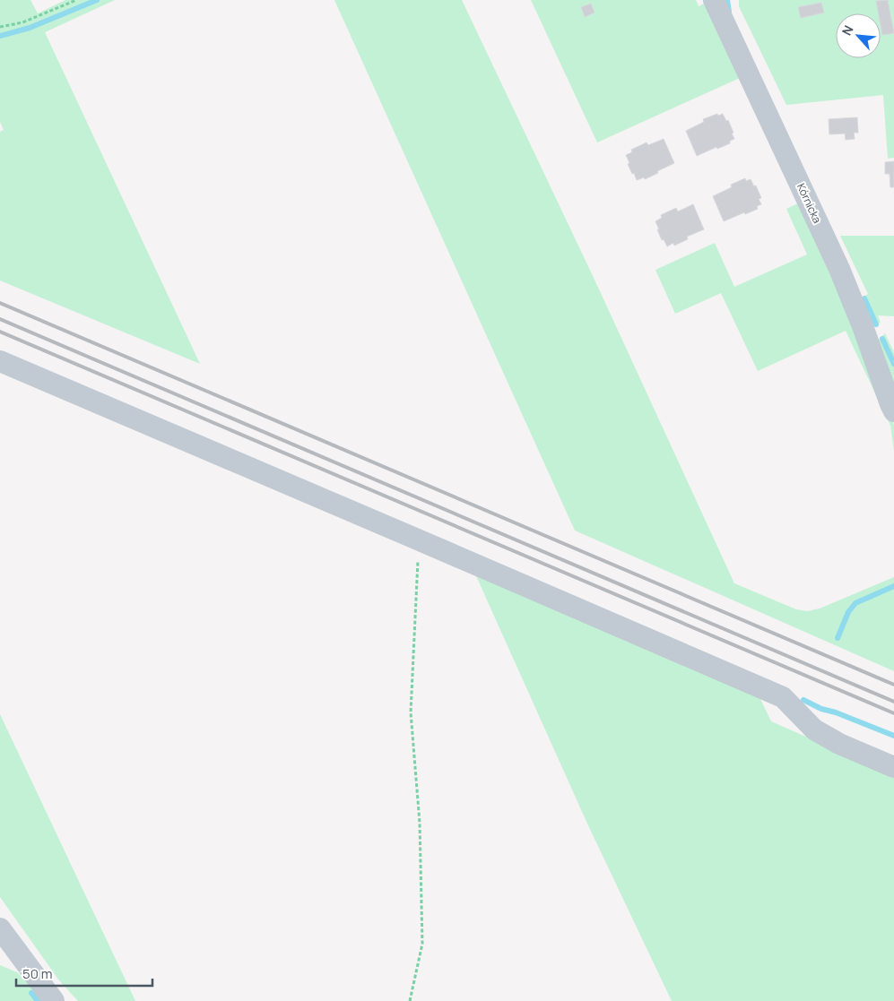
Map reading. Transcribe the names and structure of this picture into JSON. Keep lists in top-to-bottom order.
{
  "streets": {
    "street": ["Kórnicka"]
  },
  "scale_bar": "50 m",
  "north": "top left"
}
